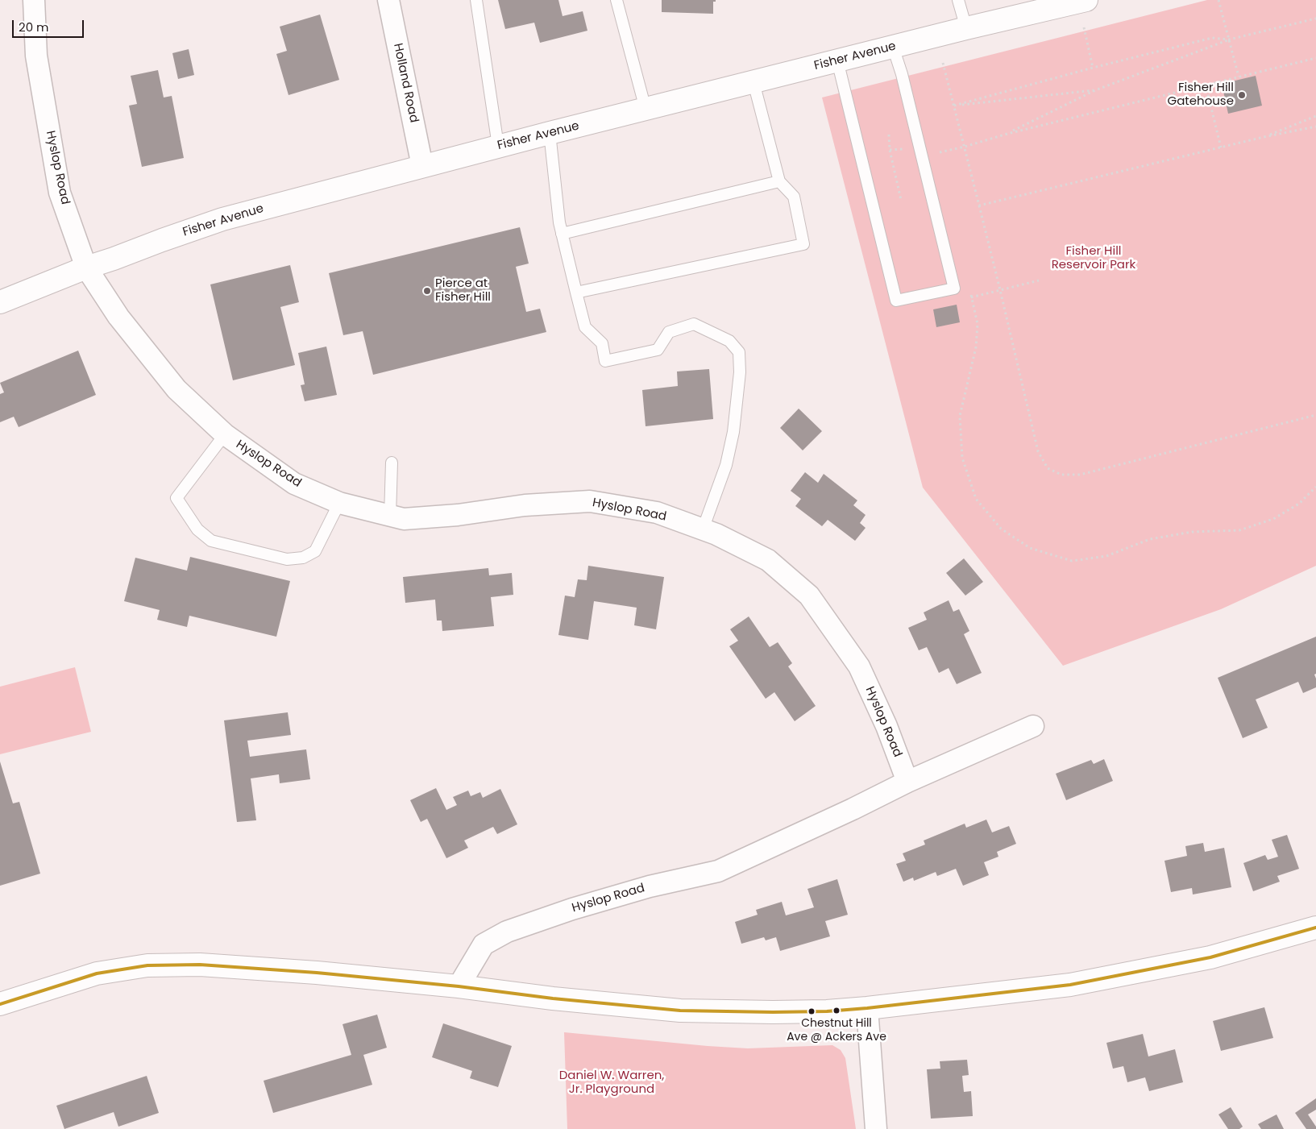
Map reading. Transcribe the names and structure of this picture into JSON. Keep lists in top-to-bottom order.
{
  "streets": {
    "main road": ["Fisher Avenue"],
    "street": ["Holland Road", "Hyslop Road"]
  },
  "crossings": [
    ["Fisher Avenue", "Holland Road"],
    ["Fisher Avenue", "Hyslop Road"]
  ],
  "parks": ["Fisher Hill Reservoir Park", "Daniel W. Warren, Jr. Playground"],
  "places": ["Fisher Hill Gatehouse", "Pierce at Fisher Hill", "Chestnut Hill Ave @ Ackers Ave"],
  "scale_bar": "20 m"
}
